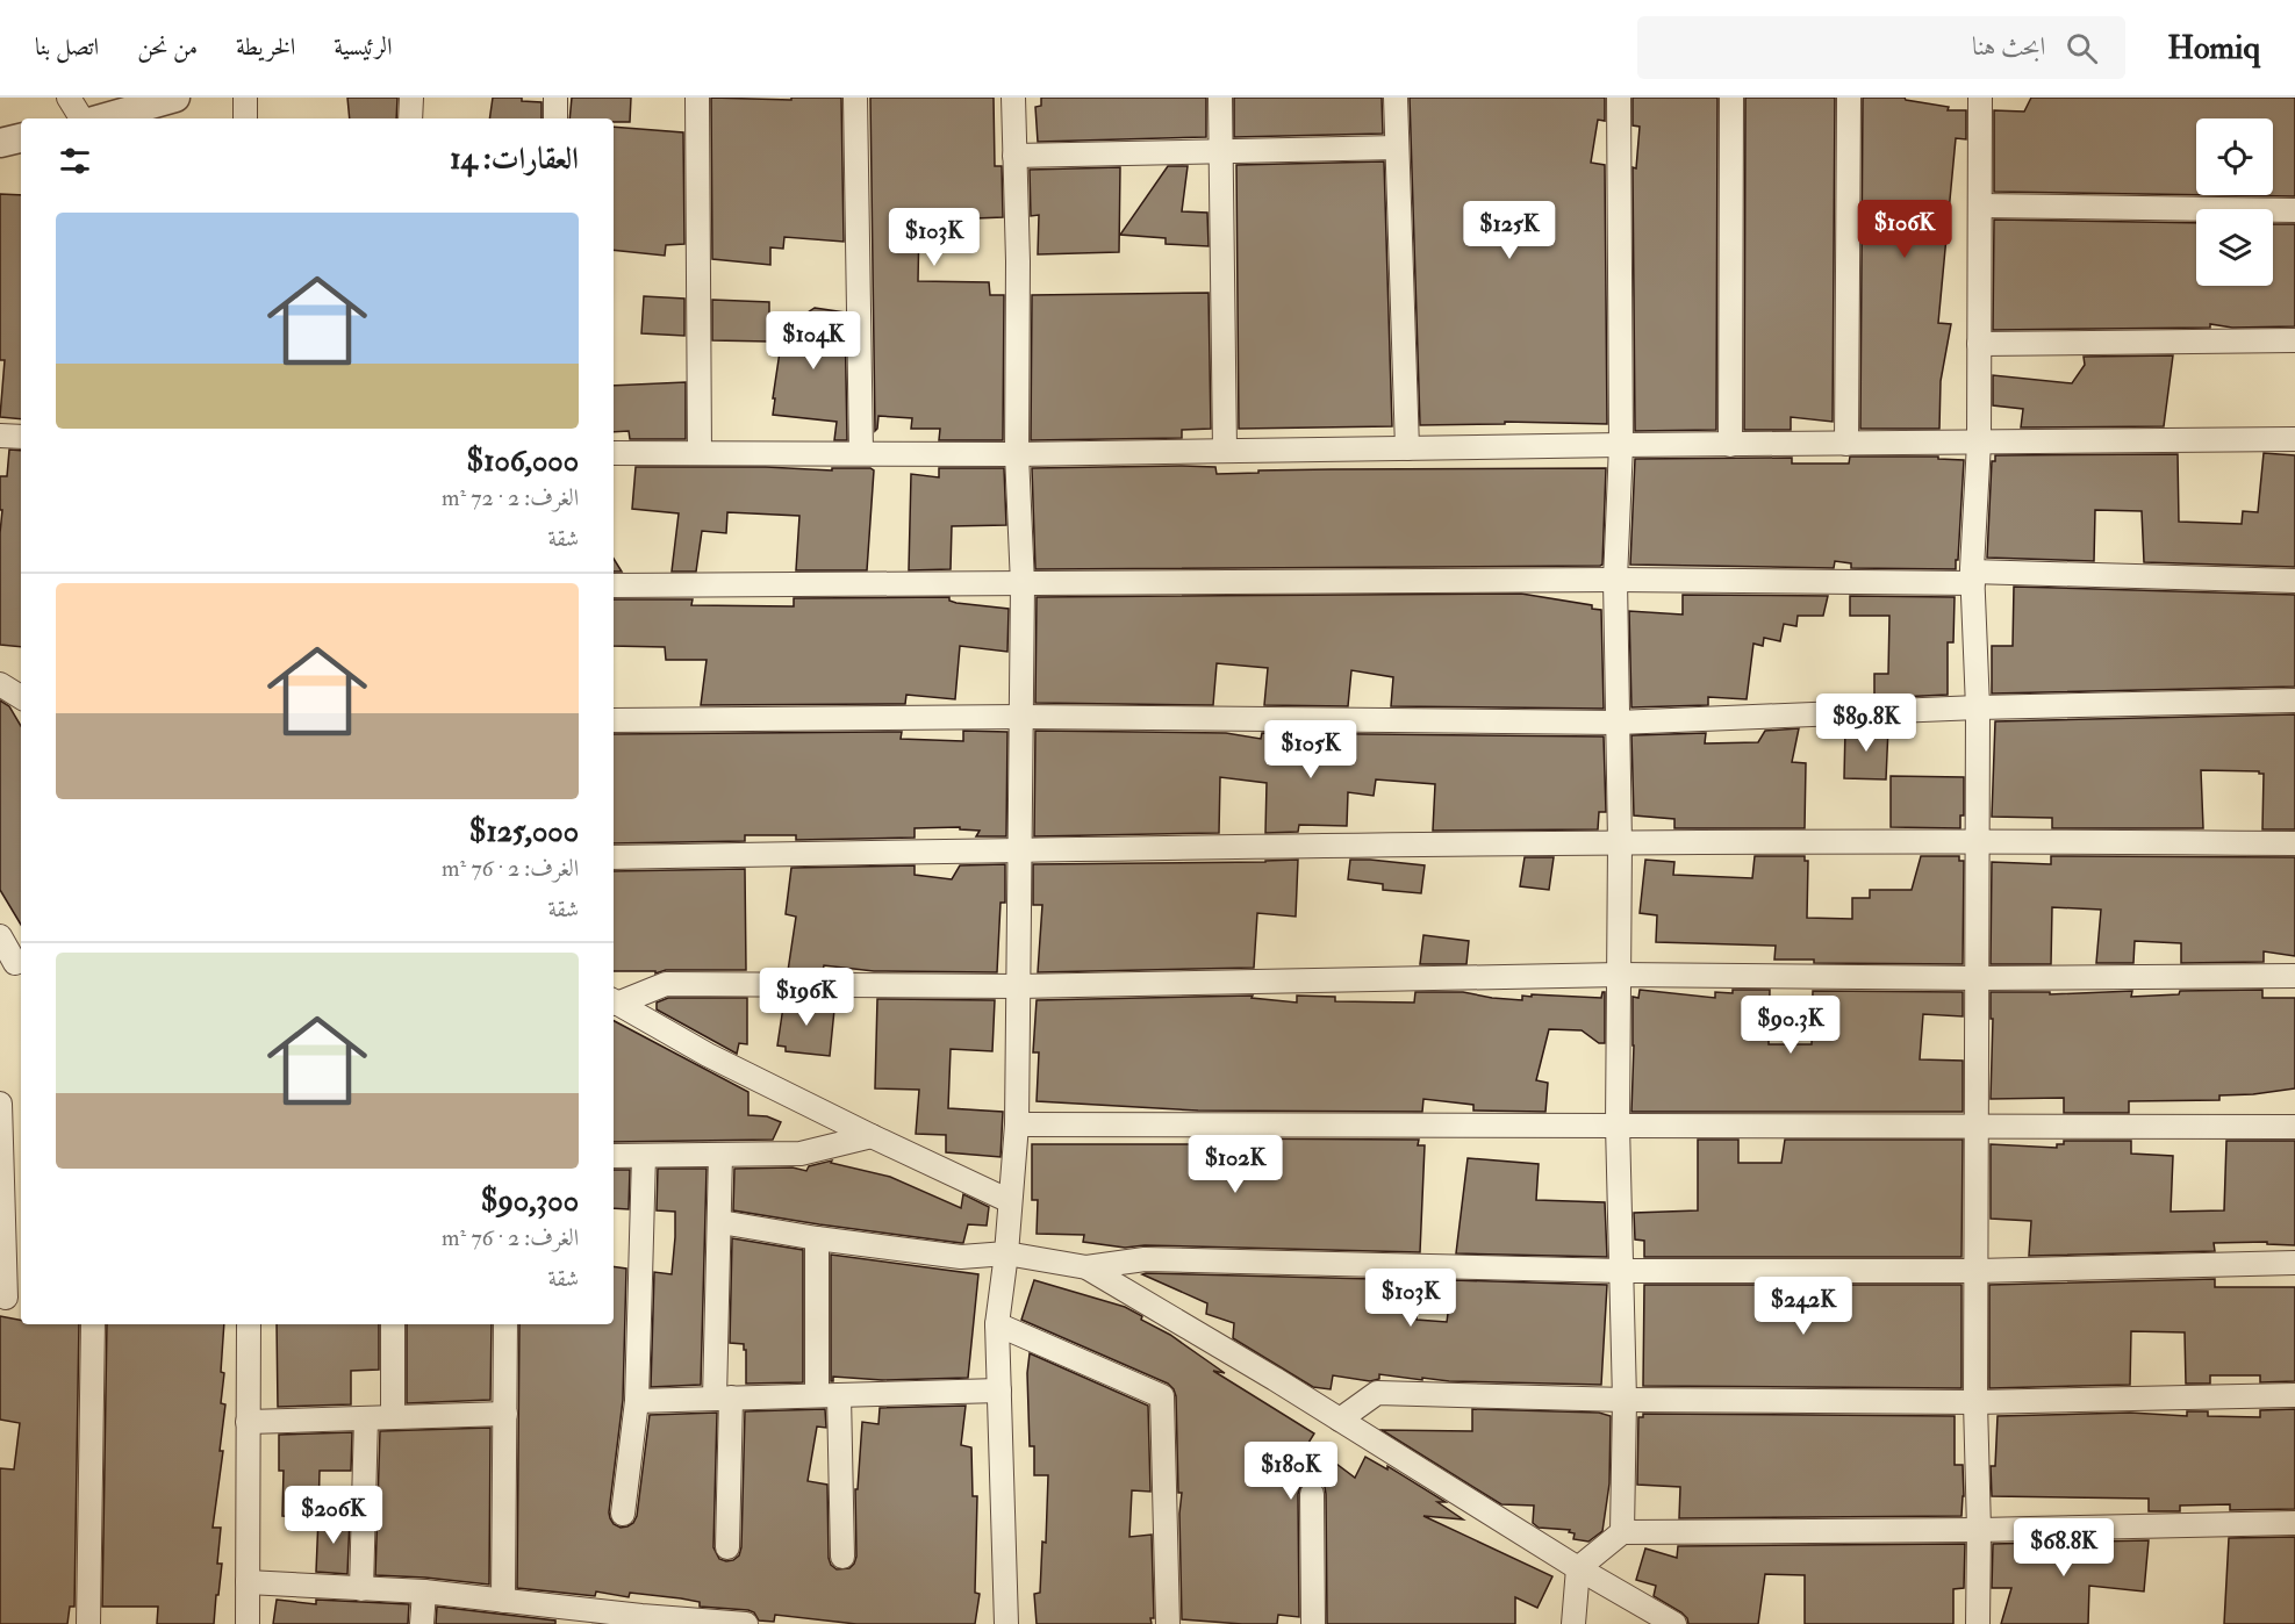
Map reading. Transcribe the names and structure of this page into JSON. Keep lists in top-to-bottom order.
{
  "page": {
    "header": "Homiq",
    "search": "ابحث هنا",
    "nav": [
      "الرئيسية",
      "الخريطة",
      "من نحن",
      "اتصل بنا"
    ],
    "heading": "العقارات: 14",
    "price": [
      "$106K",
      "$125K",
      "$103K",
      "$104K",
      "$89.8K",
      "$105K",
      "$196K",
      "$90.3K",
      "$102K",
      "$103K",
      "$242K",
      "$180K",
      "$206K",
      "$68.8K"
    ],
    "list": [
      {
        "name": "$106,000",
        "note": "الغرف: 2 · 72 m² · شقة"
      },
      {
        "name": "$125,000",
        "note": "الغرف: 2 · 76 m² · شقة"
      },
      {
        "name": "$90,300",
        "note": "الغرف: 2 · 76 m² · شقة"
      }
    ]
  }
}
